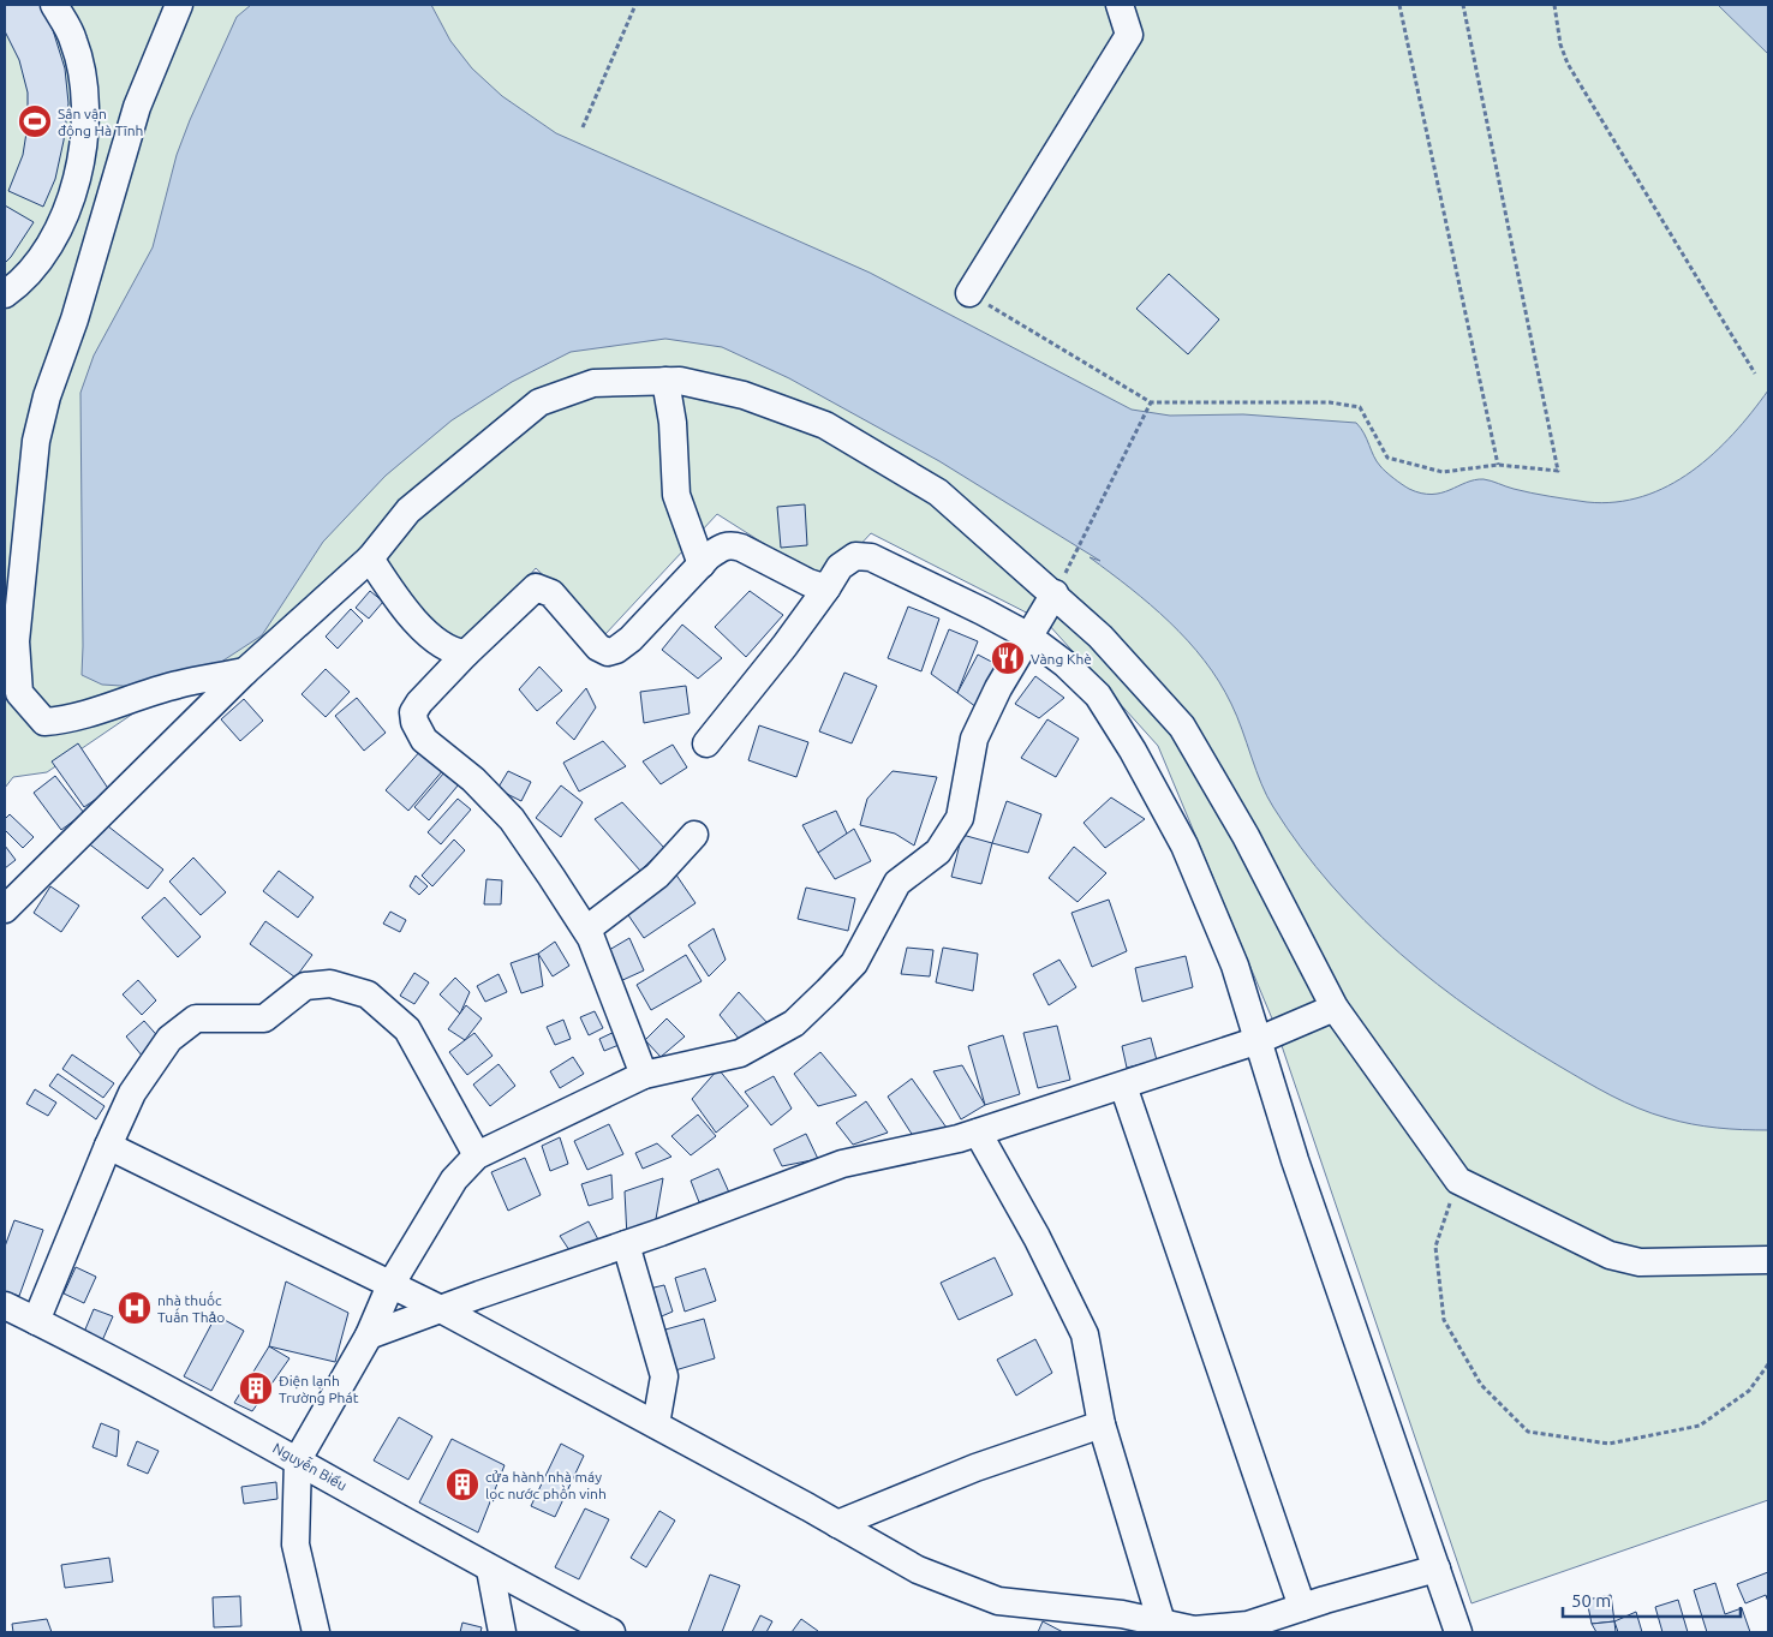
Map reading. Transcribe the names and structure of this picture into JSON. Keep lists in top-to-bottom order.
{
  "streets": {
    "street": ["Nguyễn Biểu"]
  },
  "places": {
    "sports": ["Sân vận động Hà Tĩnh"],
    "restaurant": ["Vàng Khè"],
    "hospital": ["nhà thuốc Tuấn Thảo"],
    "building": ["Điện lạnh Trường Phát", "cửa hành nhà máy lọc nước phồn vinh"]
  },
  "scale_bar": "50 m"
}
